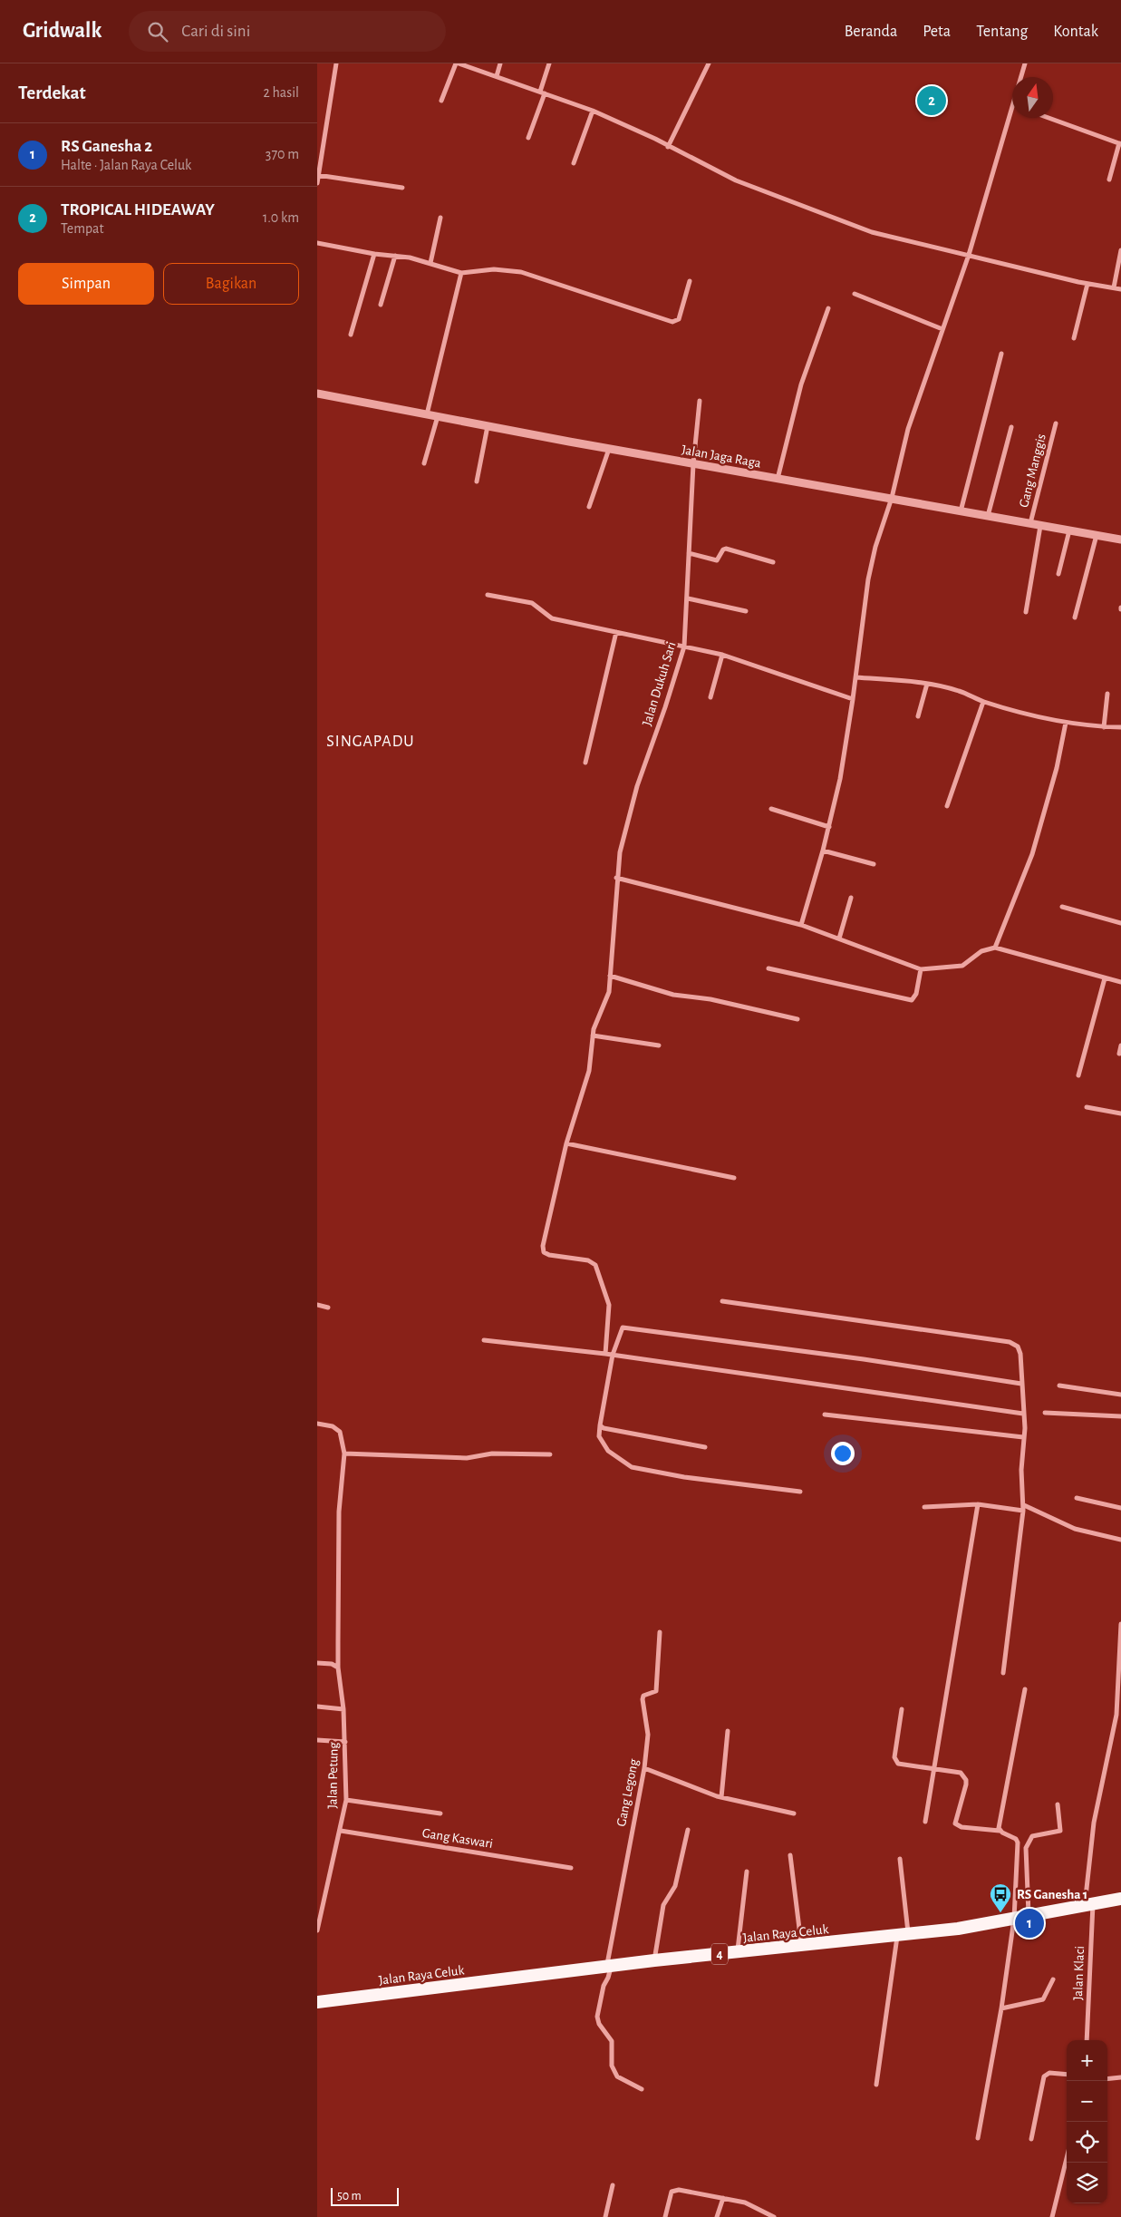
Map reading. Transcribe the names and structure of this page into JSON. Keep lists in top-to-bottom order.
{
  "streets": {
    "highway": ["Jalan Raya Celuk", "4"],
    "street": [
      "Jalan Jaga Raga",
      "Gang Manggis",
      "Jalan Dukuh Sari",
      "Jalan Petung",
      "Gang Legong",
      "Gang Kaswari",
      "Jalan Klaci"
    ]
  },
  "crossings": [
    ["Jalan Jaga Raga", "Gang Manggis"],
    ["Jalan Jaga Raga", "Jalan Dukuh Sari"],
    ["Jalan Petung", "Gang Kaswari"],
    ["Gang Legong", "Jalan Raya Celuk"],
    ["Jalan Raya Celuk", "Jalan Klaci"]
  ],
  "districts": ["SINGAPADU"],
  "places": {
    "bus stop": ["RS Ganesha 1"]
  },
  "scale_bar": "50 m",
  "north": "top",
  "page": {
    "header": "Gridwalk",
    "search": "Cari di sini",
    "nav": [
      "Beranda",
      "Peta",
      "Tentang",
      "Kontak"
    ],
    "heading": ["Terdekat", "2 hasil"],
    "pins": ["2", "1"],
    "list": [
      {
        "mark": "1",
        "name": "RS Ganesha 2",
        "note": "Halte · Jalan Raya Celuk",
        "value": "370 m"
      },
      {
        "mark": "2",
        "name": "TROPICAL HIDEAWAY",
        "note": "Tempat",
        "value": "1.0 km"
      }
    ],
    "buttons": ["Simpan", "Bagikan"],
    "map_buttons": ["+", "−"],
    "scale": "50 m"
  }
}
